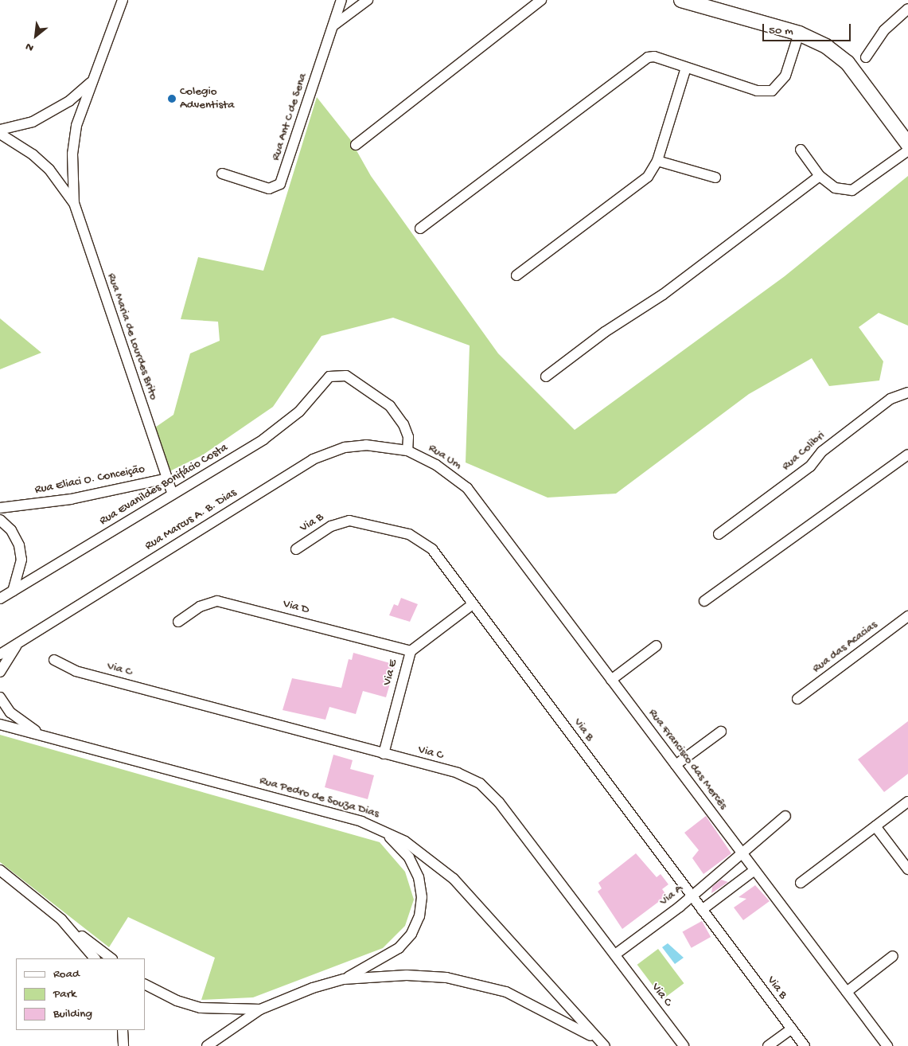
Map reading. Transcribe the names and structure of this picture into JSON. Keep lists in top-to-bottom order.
{
  "streets": {
    "street": [
      "Rua Ant C de Sena",
      "Rua Maria de Lourdes Brito",
      "Rua Colibri",
      "Rua Um",
      "Rua Eliaci O. Conceição",
      "Rua Evanildes Bonifácio Costa",
      "Rua Marcus A. B. Dias",
      "Via B",
      "Via D",
      "Rua das Acacias",
      "Via C",
      "Via E",
      "Rua Francisco das Mercês",
      "Rua Pedro de Souza Dias",
      "Via A"
    ]
  },
  "crossings": [
    ["Rua Maria de Lourdes Brito", "Rua Eliaci O. Conceição"],
    ["Rua Um", "Rua Evanildes Bonifácio Costa"],
    ["Rua Um", "Rua Marcus A. B. Dias"],
    ["Rua Um", "Rua Francisco das Mercês"],
    ["Rua Evanildes Bonifácio Costa", "Rua Marcus A. B. Dias"],
    ["Via B", "Via E"],
    ["Via B", "Via A"],
    ["Via D", "Via E"],
    ["Via C", "Via E"],
    ["Via C", "Via A"],
    ["Rua Francisco das Mercês", "Via A"]
  ],
  "places": ["Colegio Adventista"],
  "legend": ["Road", "Park", "Building"],
  "scale_bar": "50 m",
  "north": "bottom left"
}
